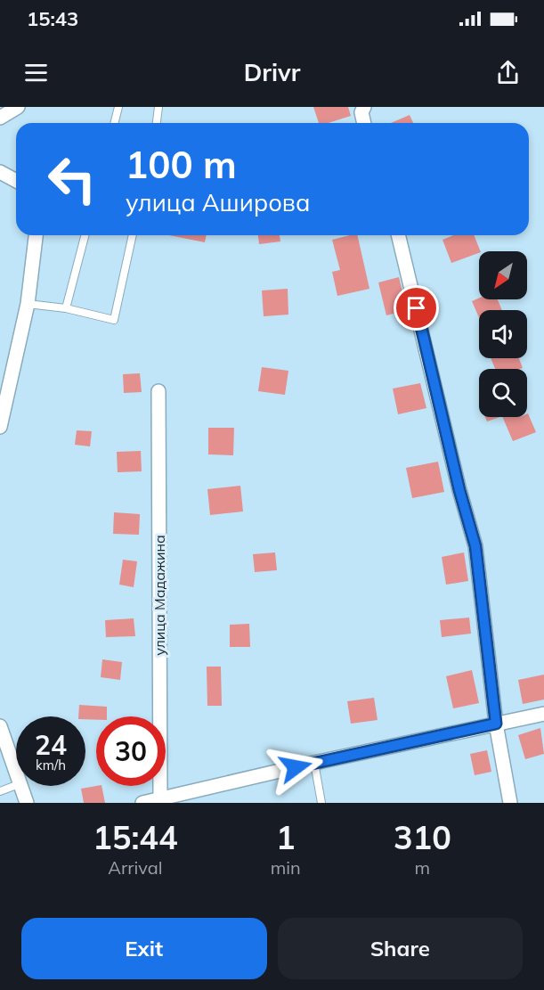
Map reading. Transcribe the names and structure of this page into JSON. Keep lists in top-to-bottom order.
{
  "streets": {
    "street": ["улица Мадажина"]
  },
  "north": "bottom left",
  "page": {
    "status": "15:43",
    "header": "Drivr",
    "turn": ["100 m", "улица Аширова"],
    "speed": "24 km/h",
    "limit": "30",
    "eta": [
      "15:44",
      "Arrival",
      "1",
      "min",
      "310",
      "m"
    ],
    "buttons": ["Exit", "Share"]
  }
}
